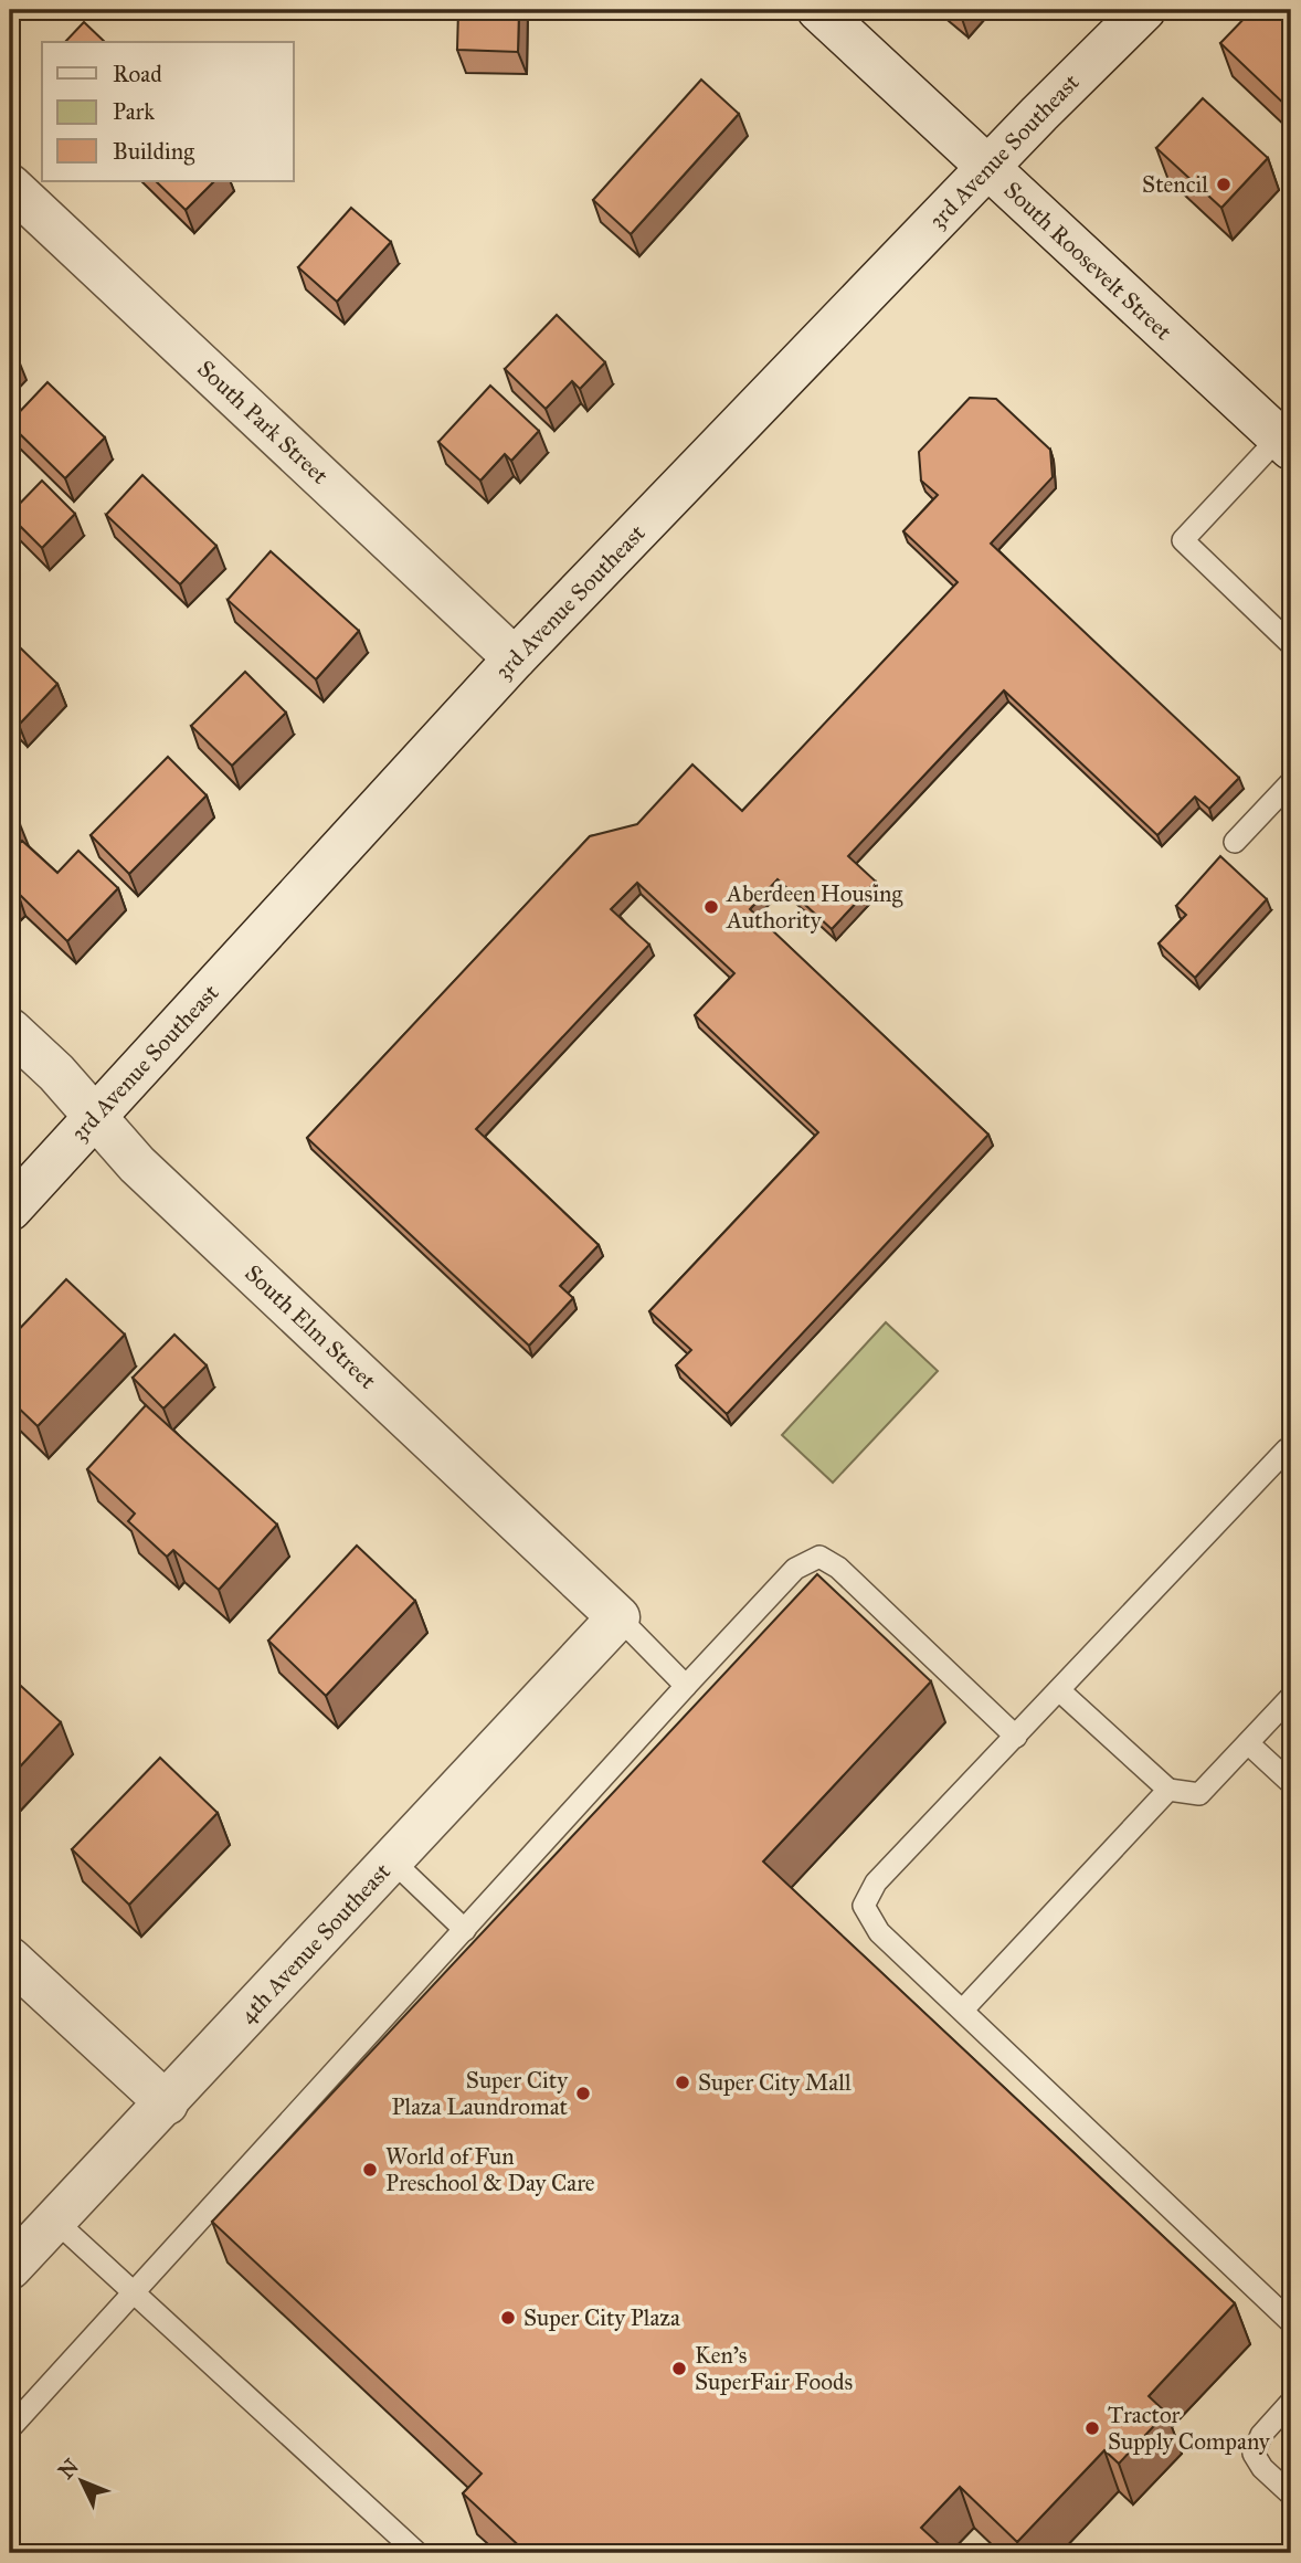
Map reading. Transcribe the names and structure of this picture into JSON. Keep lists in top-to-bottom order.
{
  "streets": {
    "street": [
      "3rd Avenue Southeast",
      "South Roosevelt Street",
      "South Park Street",
      "South Elm Street",
      "4th Avenue Southeast"
    ]
  },
  "crossings": [
    ["3rd Avenue Southeast", "South Roosevelt Street"],
    ["3rd Avenue Southeast", "South Park Street"],
    ["3rd Avenue Southeast", "South Elm Street"],
    ["South Elm Street", "4th Avenue Southeast"]
  ],
  "places": [
    "Stencil",
    "Aberdeen Housing Authority",
    "Super City Mall",
    "Super City Plaza Laundromat",
    "World of Fun Preschool & Day Care",
    "Super City Plaza",
    "Ken's SuperFair Foods",
    "Tractor Supply Company"
  ],
  "legend": ["Road", "Park", "Building"],
  "north": "top left"
}
